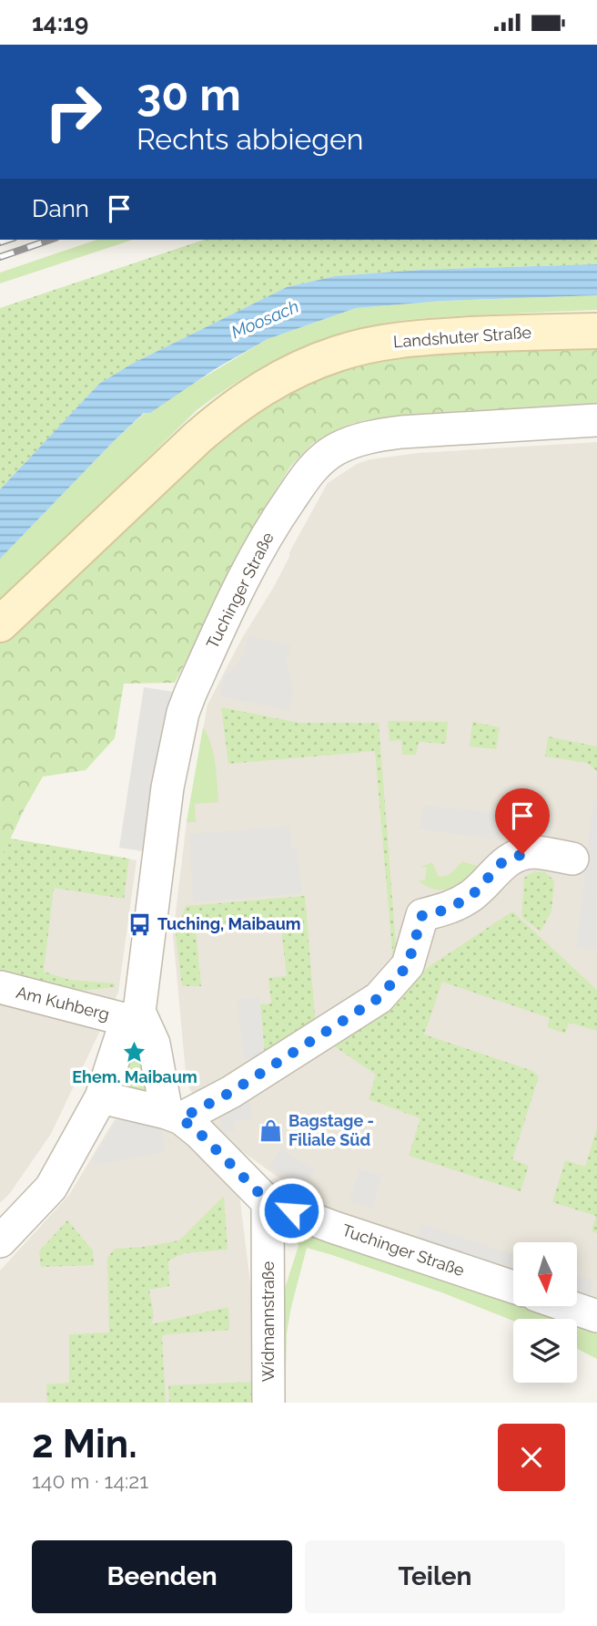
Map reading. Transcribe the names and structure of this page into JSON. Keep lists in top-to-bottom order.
{
  "streets": {
    "main road": ["Landshuter Straße"],
    "street": ["Tuchinger Straße", "Am Kuhberg", "Widmannstraße"]
  },
  "crossings": [
    ["Tuchinger Straße", "Am Kuhberg"],
    ["Tuchinger Straße", "Widmannstraße"]
  ],
  "water": ["Moosach"],
  "places": {
    "bus stop": ["Tuching, Maibaum"],
    "place": ["Ehem. Maibaum"],
    "shop": ["Bagstage - Filiale Süd"]
  },
  "north": "bottom",
  "page": {
    "status": "14:19",
    "turn": ["30 m", "Rechts abbiegen"],
    "then": "Dann",
    "heading": ["2 Min.", "140 m · 14:21"],
    "buttons": ["Beenden", "Teilen"]
  }
}
